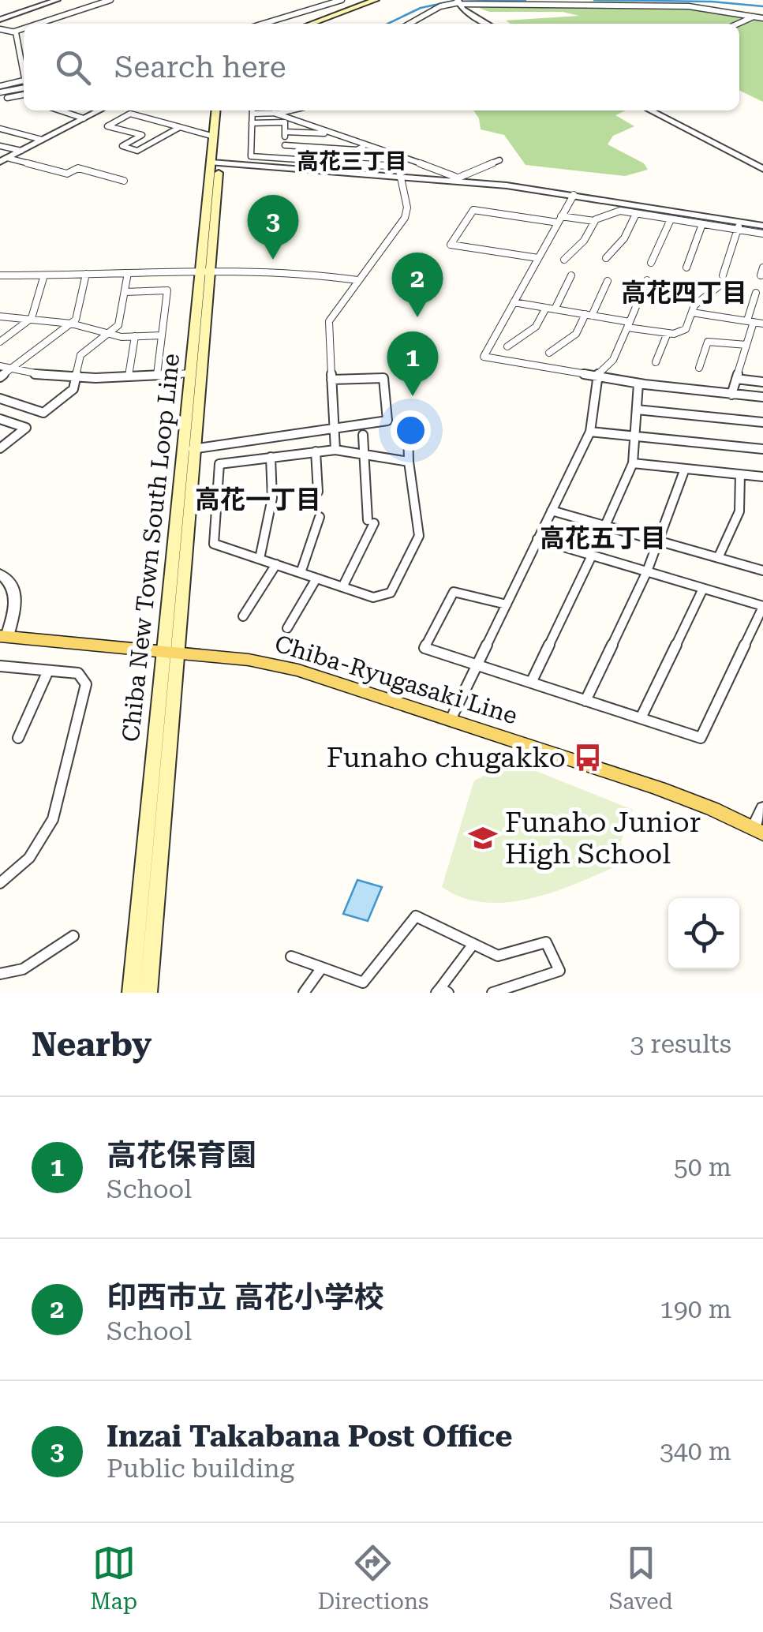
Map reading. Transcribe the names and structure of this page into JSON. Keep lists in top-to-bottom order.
{
  "streets": {
    "main road": ["Chiba New Town South Loop Line", "Chiba-Ryugasaki Line"]
  },
  "crossings": [
    ["Chiba New Town South Loop Line", "Chiba-Ryugasaki Line"]
  ],
  "districts": [
    "高花三丁目",
    "高花四丁目",
    "高花一丁目",
    "高花五丁目"
  ],
  "places": {
    "bus stop": ["Funaho chugakko"],
    "school or university": ["Funaho Junior High School"]
  },
  "page": {
    "search": "Search here",
    "pins": ["3", "2", "1"],
    "heading": ["Nearby", "3 results"],
    "list": [
      {
        "mark": "1",
        "name": "高花保育園",
        "note": "School",
        "value": "50 m"
      },
      {
        "mark": "2",
        "name": "印西市立 高花小学校",
        "note": "School",
        "value": "190 m"
      },
      {
        "mark": "3",
        "name": "Inzai Takabana Post Office",
        "note": "Public building",
        "value": "340 m"
      }
    ],
    "nav": ["Map", "Directions", "Saved"]
  }
}
